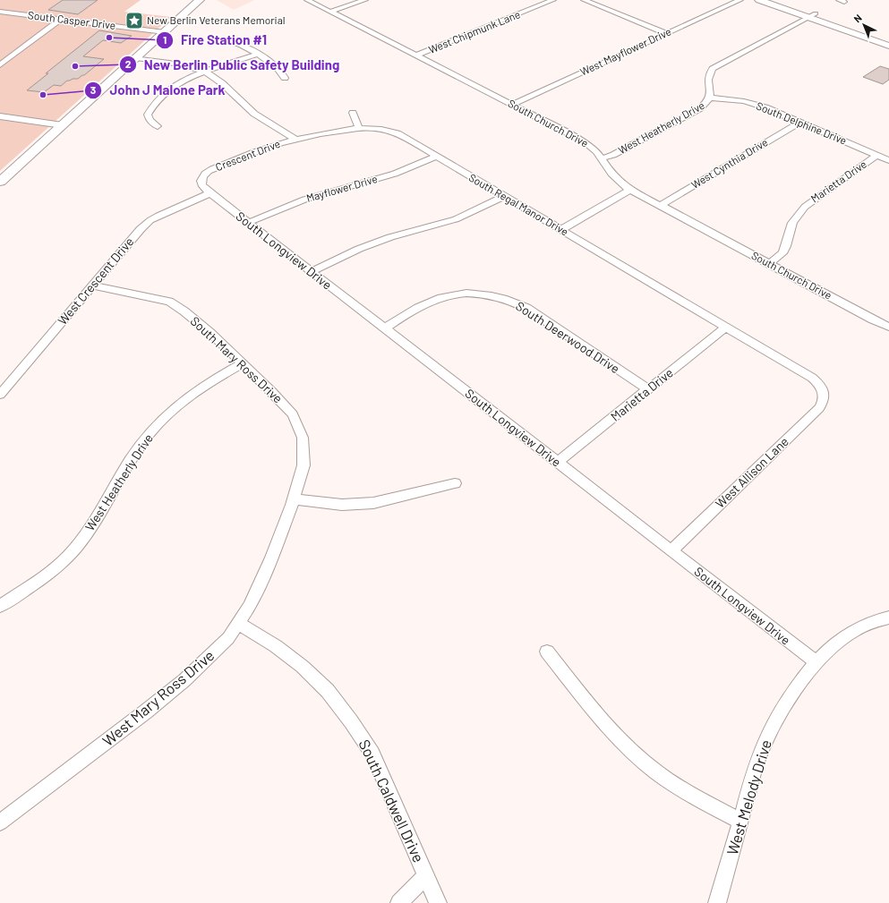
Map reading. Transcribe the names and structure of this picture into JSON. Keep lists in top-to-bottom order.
{
  "streets": {
    "street": [
      "South Casper Drive",
      "West Chipmunk Lane",
      "West Mayflower Drive",
      "South Church Drive",
      "South Delphine Drive",
      "West Heatherly Drive",
      "Crescent Drive",
      "West Cynthia Drive",
      "Marietta Drive",
      "Mayflower Drive",
      "South Regal Manor Drive",
      "South Longview Drive",
      "West Crescent Drive",
      "South Deerwood Drive",
      "South Mary Ross Drive",
      "West Allison Lane",
      "West Mary Ross Drive",
      "West Melody Drive",
      "South Caldwell Drive"
    ]
  },
  "crossings": [
    ["West Chipmunk Lane", "South Church Drive"],
    ["West Mayflower Drive", "South Church Drive"],
    ["South Church Drive", "West Heatherly Drive"],
    ["South Church Drive", "West Cynthia Drive"],
    ["South Church Drive", "Marietta Drive"],
    ["South Delphine Drive", "West Heatherly Drive"],
    ["South Delphine Drive", "West Cynthia Drive"],
    ["South Delphine Drive", "Marietta Drive"],
    ["West Heatherly Drive", "South Mary Ross Drive"],
    ["Crescent Drive", "South Regal Manor Drive"],
    ["Crescent Drive", "South Longview Drive"],
    ["Crescent Drive", "West Crescent Drive"],
    ["Marietta Drive", "South Regal Manor Drive"],
    ["Marietta Drive", "South Longview Drive"],
    ["Marietta Drive", "South Deerwood Drive"],
    ["Mayflower Drive", "South Regal Manor Drive"],
    ["Mayflower Drive", "South Longview Drive"],
    ["South Regal Manor Drive", "West Allison Lane"],
    ["South Longview Drive", "West Crescent Drive"],
    ["South Longview Drive", "South Deerwood Drive"],
    ["South Longview Drive", "West Allison Lane"],
    ["South Longview Drive", "West Melody Drive"],
    ["West Crescent Drive", "South Mary Ross Drive"],
    ["South Mary Ross Drive", "West Mary Ross Drive"],
    ["West Mary Ross Drive", "South Caldwell Drive"]
  ],
  "places": {
    "place": ["New Berlin Veterans Memorial"],
    "other": ["Fire Station #1", "New Berlin Public Safety Building", "John J Malone Park"]
  },
  "north": "top left"
}
